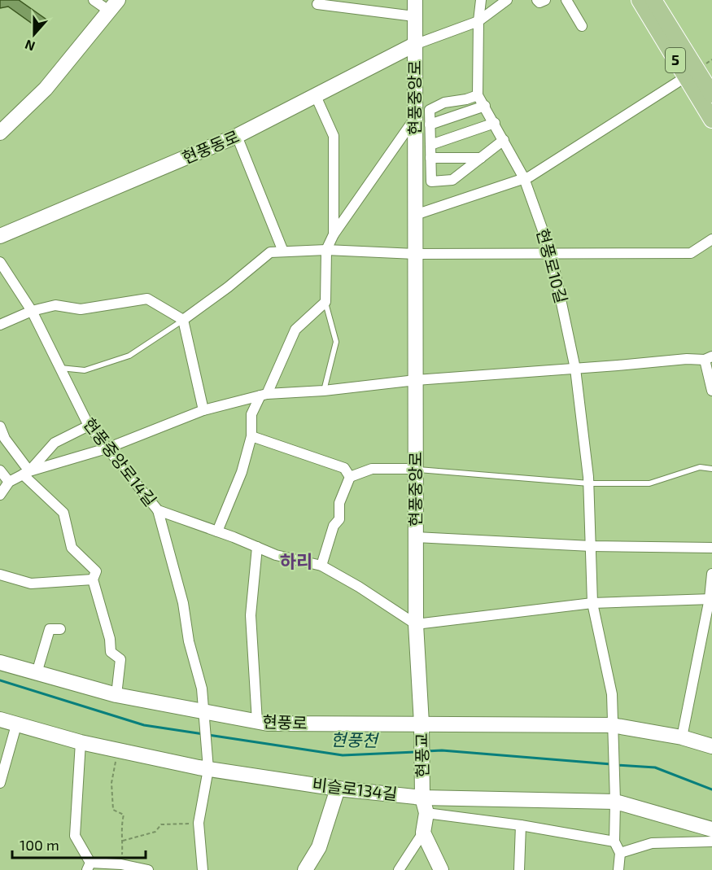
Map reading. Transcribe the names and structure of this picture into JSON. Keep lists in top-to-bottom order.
{
  "streets": {
    "main road": ["5"],
    "street": [
      "현풍중앙로",
      "현풍동로",
      "현풍로10길",
      "현풍중앙로14길",
      "현풍로",
      "현풍교",
      "비슬로134길"
    ]
  },
  "crossings": [
    ["현풍중앙로", "현풍동로"],
    ["현풍중앙로", "현풍중앙로14길"],
    ["현풍중앙로", "현풍로"],
    ["현풍중앙로", "현풍교"],
    ["현풍로10길", "현풍로"],
    ["현풍로10길", "비슬로134길"],
    ["현풍로", "현풍교"],
    ["현풍교", "비슬로134길"]
  ],
  "districts": ["하리"],
  "water": ["현풍천"],
  "scale_bar": "100 m",
  "north": "bottom"
}
